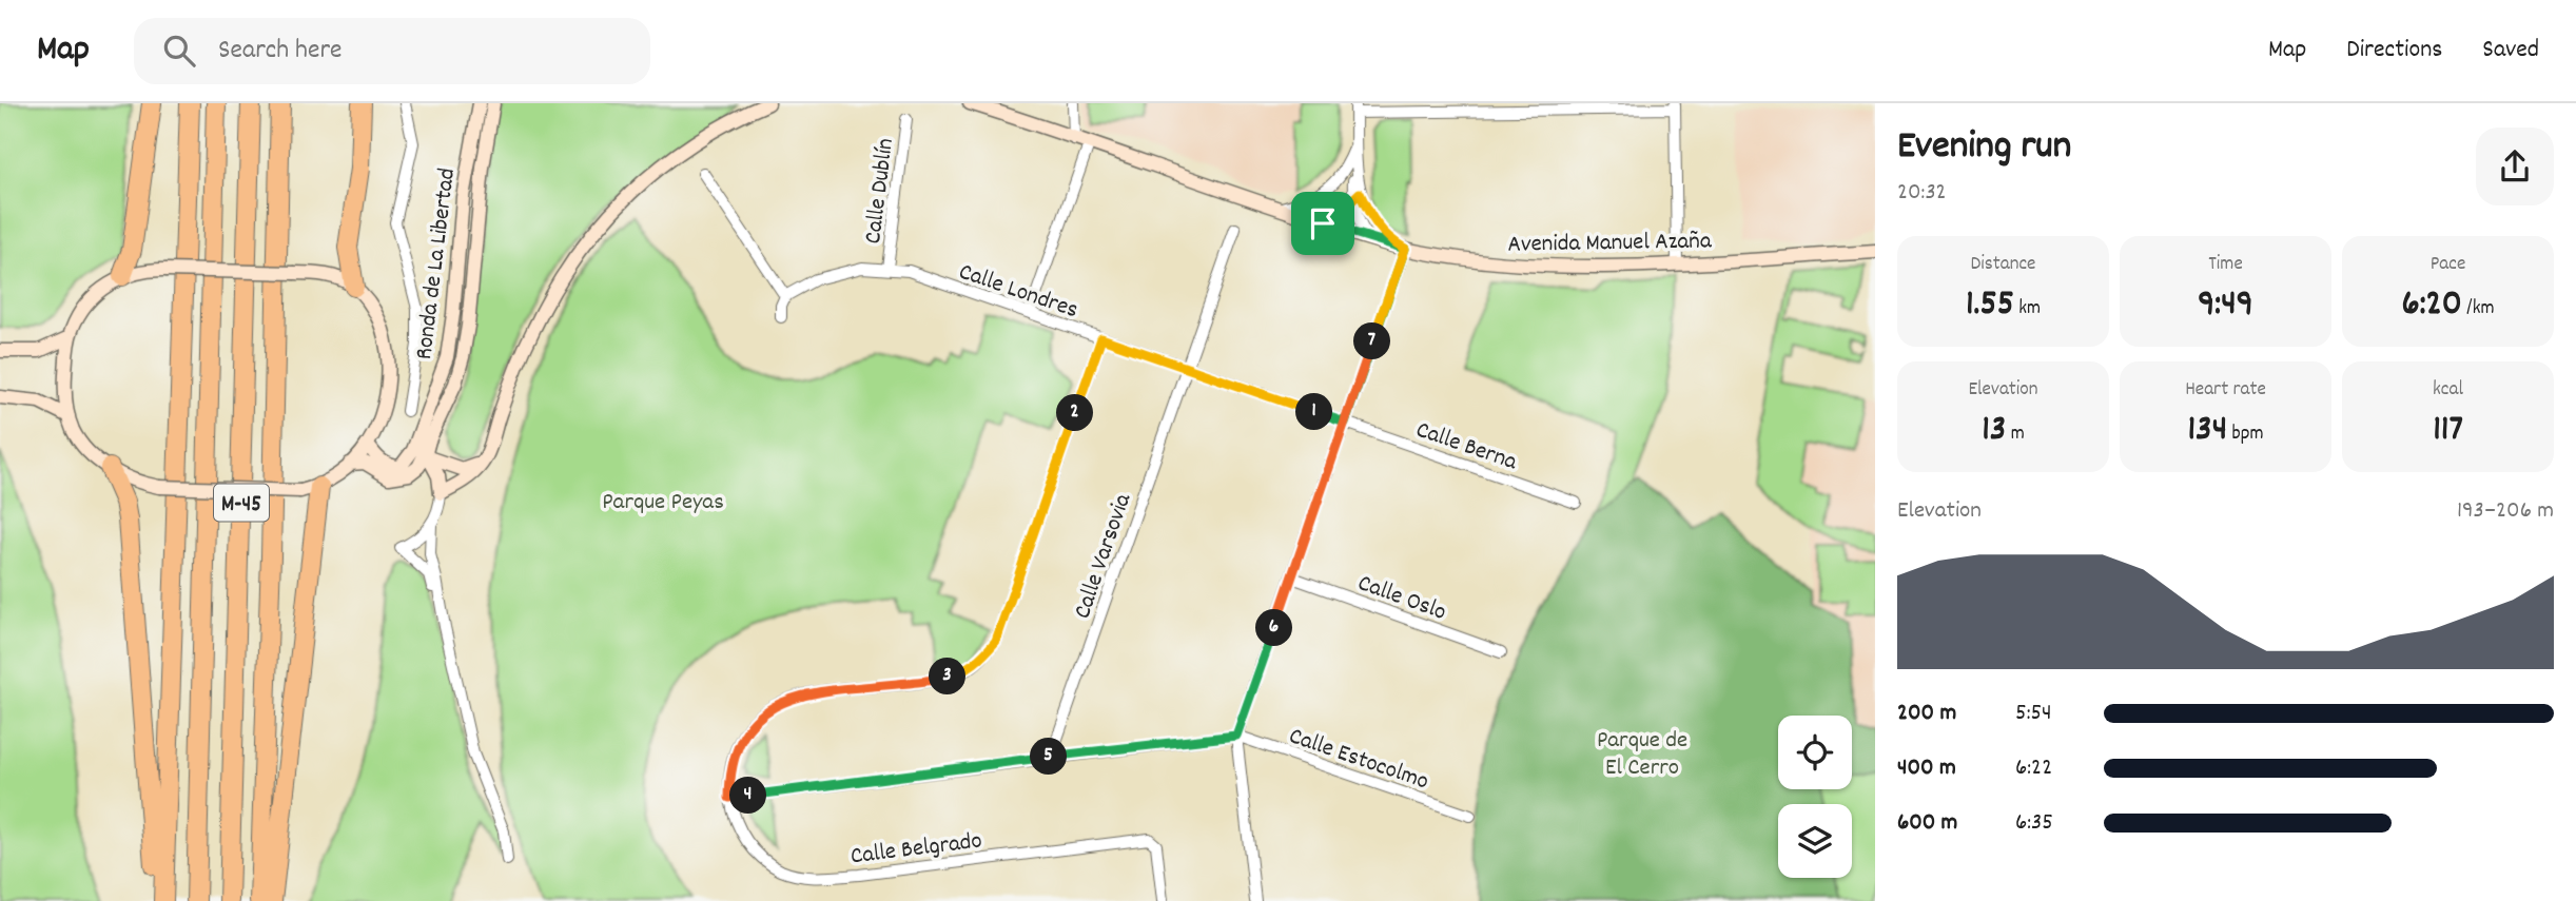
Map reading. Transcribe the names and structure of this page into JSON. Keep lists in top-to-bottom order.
{
  "streets": {
    "highway": ["M-45"],
    "main road": ["Avenida Manuel Azaña", "Ronda de La Libertad"],
    "street": [
      "Calle Dublín",
      "Calle Londres",
      "Calle Berna",
      "Calle Varsovia",
      "Calle Oslo",
      "Calle Estocolmo",
      "Calle Belgrado"
    ]
  },
  "crossings": [
    ["Calle Dublín", "Calle Londres"],
    ["Calle Londres", "Calle Berna"],
    ["Calle Londres", "Calle Varsovia"]
  ],
  "parks": ["Parque Peyas", "Parque de El Cerro"],
  "page": {
    "header": "Map",
    "search": "Search here",
    "nav": ["Map", "Directions", "Saved"],
    "heading": ["Evening run", "20:32"],
    "stats": [
      ["Distance", "1.55 km"],
      ["Time", "9:49"],
      ["Pace", "6:20 /km"],
      ["Elevation", "13 m"],
      ["Heart rate", "134 bpm"],
      ["kcal", "117"]
    ],
    "pins": [
      "7",
      "1",
      "2",
      "6",
      "3",
      "5",
      "4"
    ],
    "chart": ["Elevation", "193–206 m"],
    "list": [
      {
        "name": "200 m",
        "note": "5:54"
      },
      {
        "name": "400 m",
        "note": "6:22"
      },
      {
        "name": "600 m",
        "note": "6:35"
      }
    ]
  }
}
